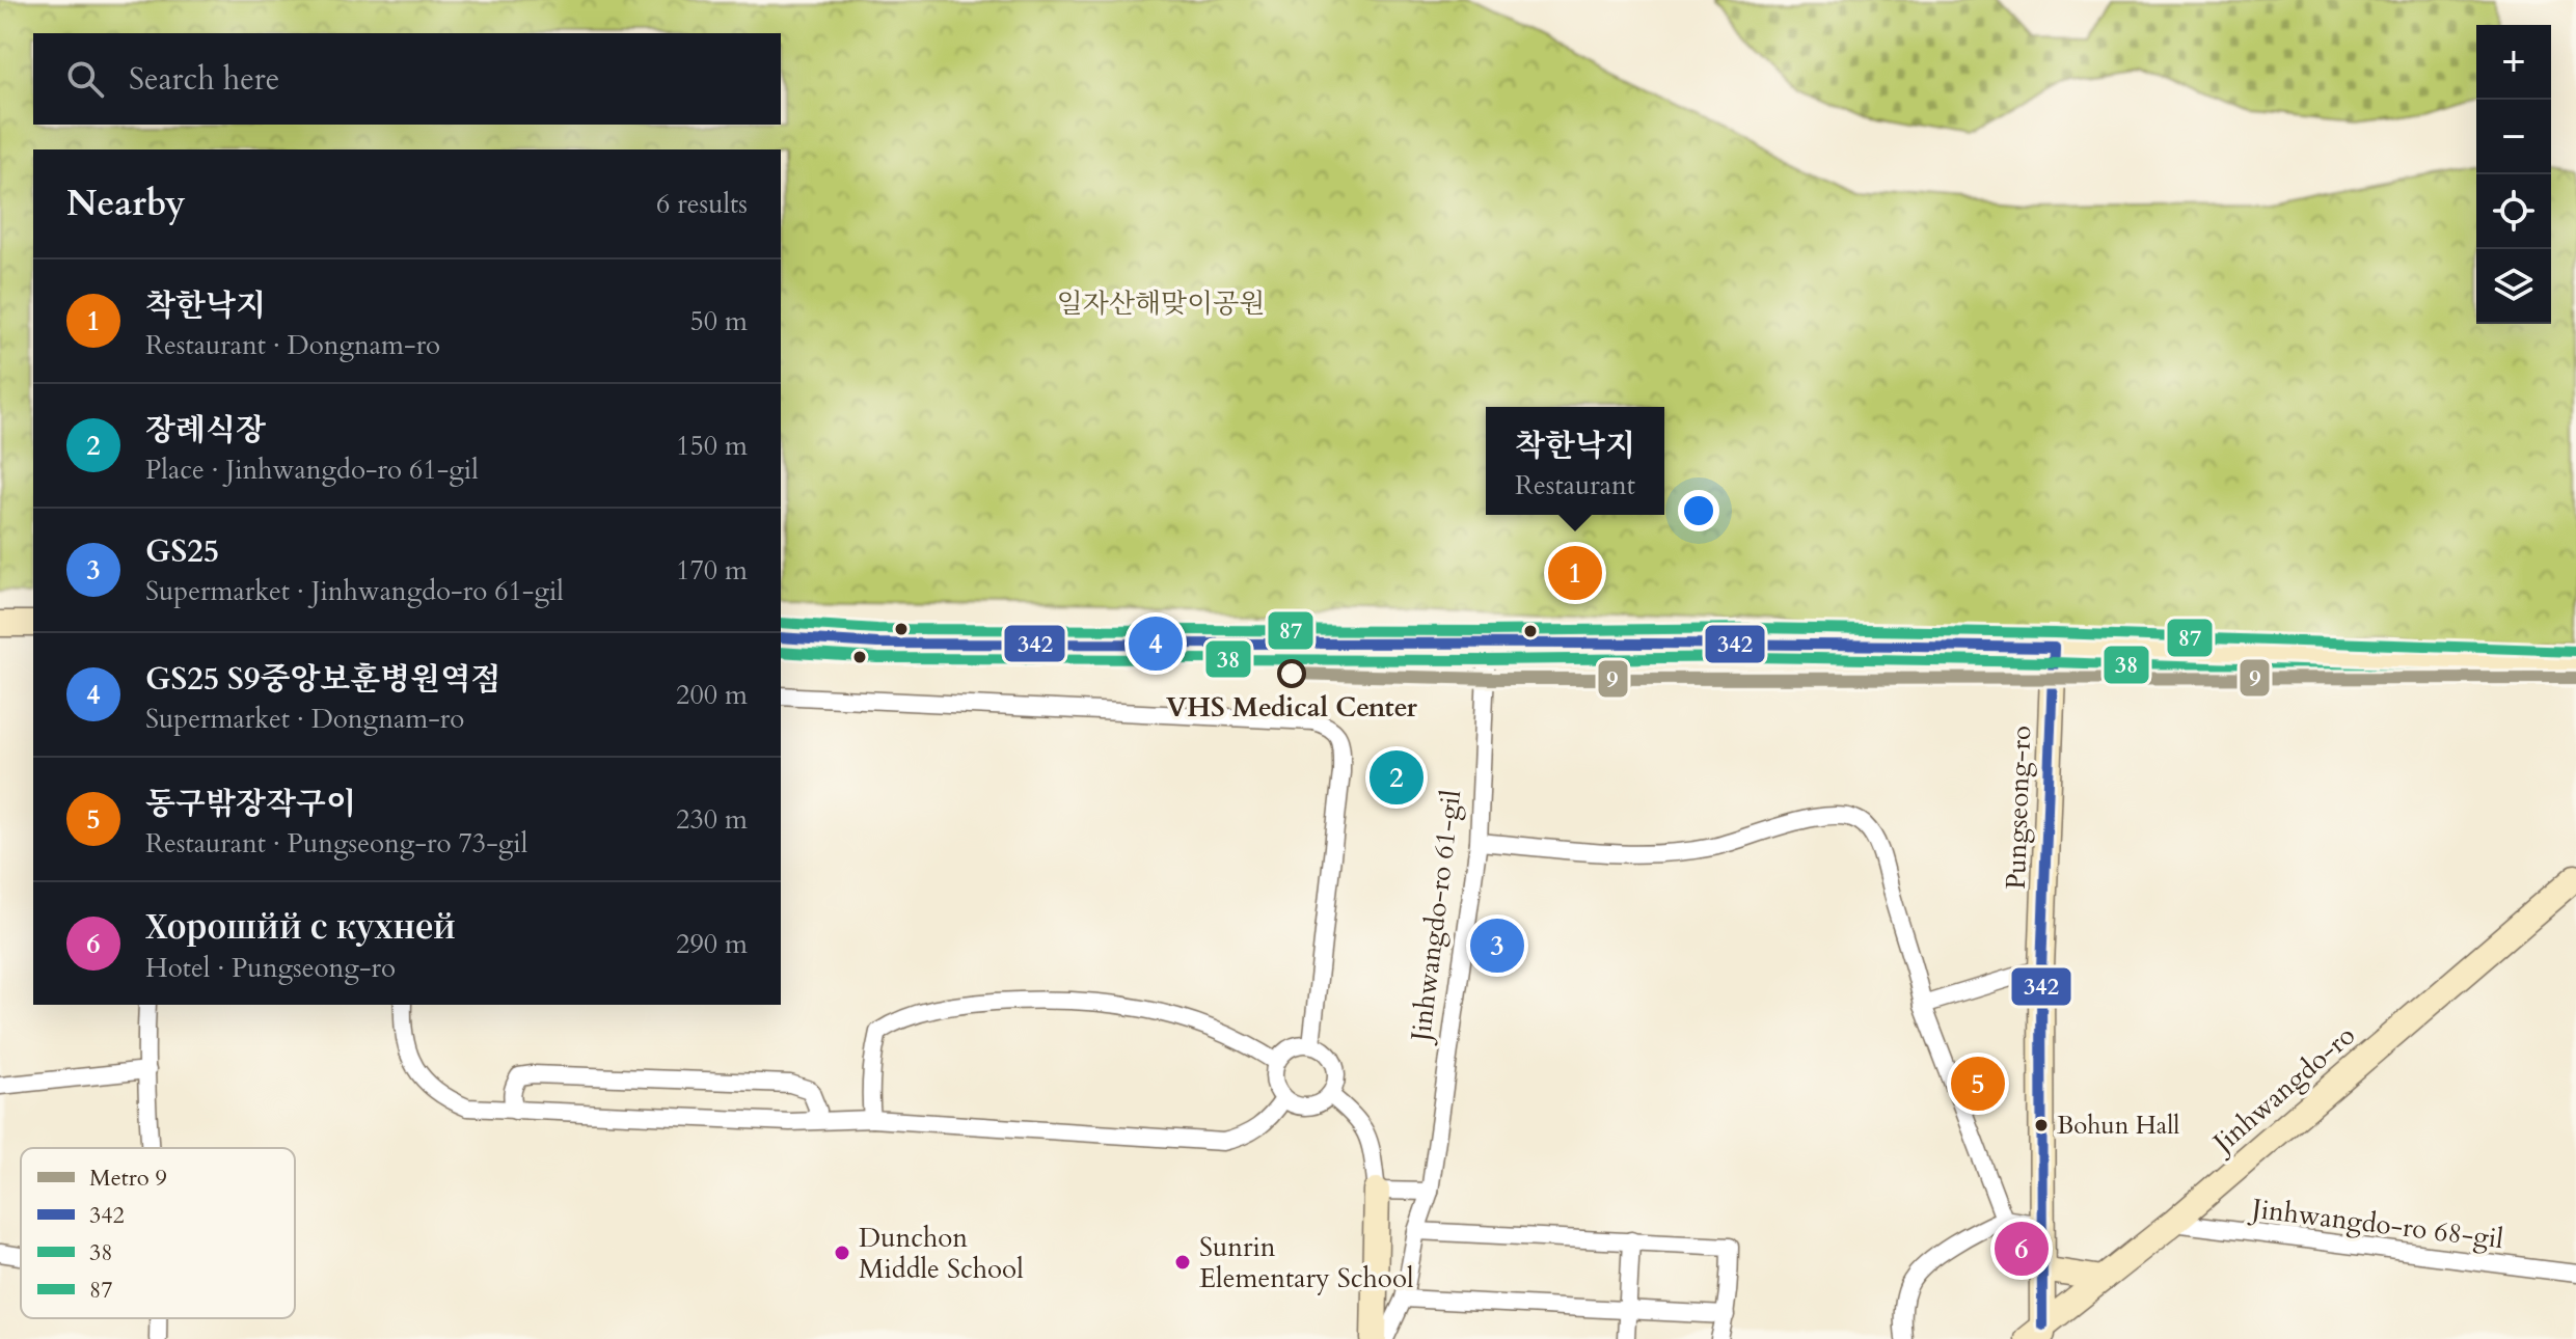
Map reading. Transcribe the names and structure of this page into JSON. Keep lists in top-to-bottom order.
{
  "streets": {
    "main road": ["Pungseong-ro", "Jinhwangdo-ro"],
    "street": ["Jinhwangdo-ro 61-gil", "Jinhwangdo-ro 68-gil"]
  },
  "crossings": [
    ["Pungseong-ro", "Jinhwangdo-ro"],
    ["Jinhwangdo-ro", "Jinhwangdo-ro 68-gil"]
  ],
  "parks": ["일자산해맞이공원"],
  "places": [
    "VHS Medical Center",
    "Bohun Hall",
    "Dunchon Middle School",
    "Sunrin Elementary School"
  ],
  "lines": [
    "transit line 87",
    "transit line 342",
    "transit line 38",
    "metro line 9"
  ],
  "legend": [
    "Metro 9",
    "342",
    "38",
    "87"
  ],
  "page": {
    "map_buttons": ["+", "−"],
    "search": "Search here",
    "heading": ["Nearby", "6 results"],
    "list": [
      {
        "mark": "1",
        "name": "착한낙지",
        "note": "Restaurant · Dongnam-ro",
        "value": "50 m"
      },
      {
        "mark": "2",
        "name": "장례식장",
        "note": "Place · Jinhwangdo-ro 61-gil",
        "value": "150 m"
      },
      {
        "mark": "3",
        "name": "GS25",
        "note": "Supermarket · Jinhwangdo-ro 61-gil",
        "value": "170 m"
      },
      {
        "mark": "4",
        "name": "GS25 S9중앙보훈병원역점",
        "note": "Supermarket · Dongnam-ro",
        "value": "200 m"
      },
      {
        "mark": "5",
        "name": "동구밖장작구이",
        "note": "Restaurant · Pungseong-ro 73-gil",
        "value": "230 m"
      },
      {
        "mark": "6",
        "name": "Хорошйй с кухней",
        "note": "Hotel · Pungseong-ro",
        "value": "290 m"
      }
    ],
    "popup": ["착한낙지", "Restaurant"],
    "pins": [
      "1",
      "4",
      "2",
      "3",
      "5",
      "6"
    ]
  }
}
